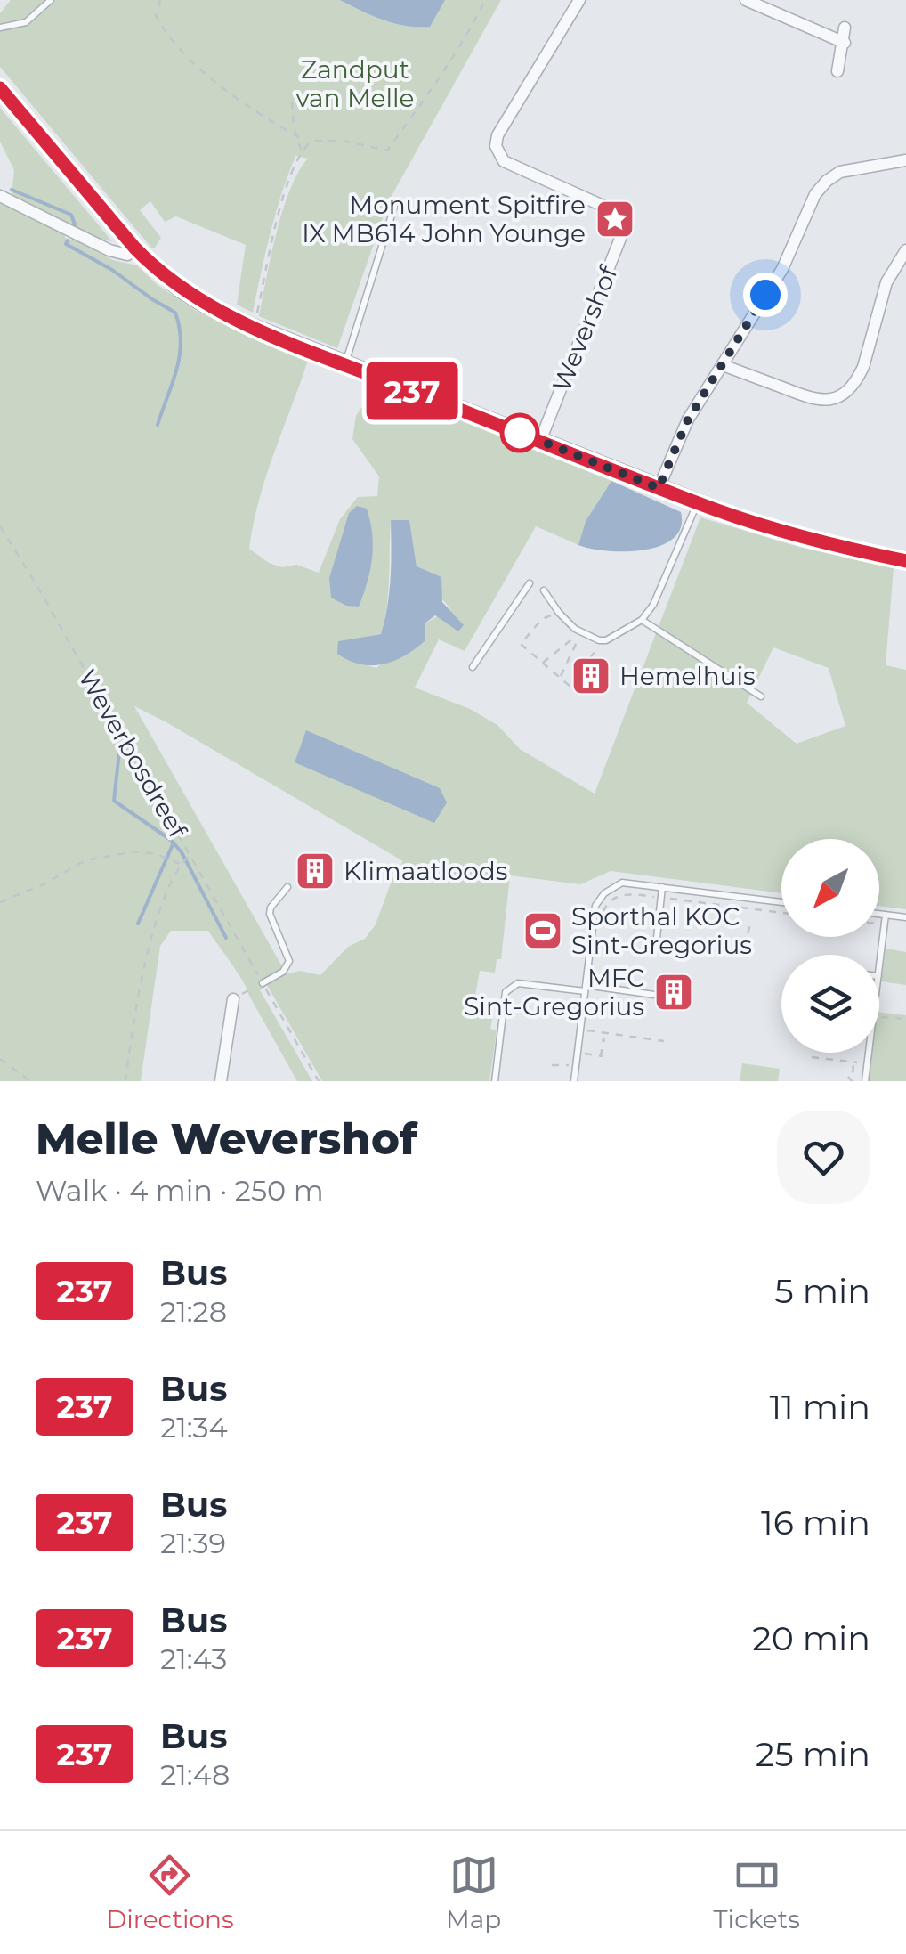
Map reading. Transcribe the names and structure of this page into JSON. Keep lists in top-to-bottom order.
{
  "streets": {
    "street": ["Wevershof"],
    "path": ["Weverbosdreef"]
  },
  "parks": ["Zandput van Melle"],
  "places": {
    "place": ["Monument Spitfire IX MB614 John Younge"],
    "building": ["Hemelhuis", "Klimaatloods", "MFC Sint-Gregorius"],
    "sports": ["Sporthal KOC Sint-Gregorius"]
  },
  "lines": ["bus line 237"],
  "north": "bottom left",
  "page": {
    "on_map": "237",
    "heading": ["Melle Wevershof", "Walk · 4 min · 250 m"],
    "list": [
      {
        "mark": "237",
        "name": "Bus",
        "note": "21:28",
        "value": "5 min"
      },
      {
        "mark": "237",
        "name": "Bus",
        "note": "21:34",
        "value": "11 min"
      },
      {
        "mark": "237",
        "name": "Bus",
        "note": "21:39",
        "value": "16 min"
      },
      {
        "mark": "237",
        "name": "Bus",
        "note": "21:43",
        "value": "20 min"
      },
      {
        "mark": "237",
        "name": "Bus",
        "note": "21:48",
        "value": "25 min"
      }
    ],
    "tabs": ["Directions", "Map", "Tickets"]
  }
}
